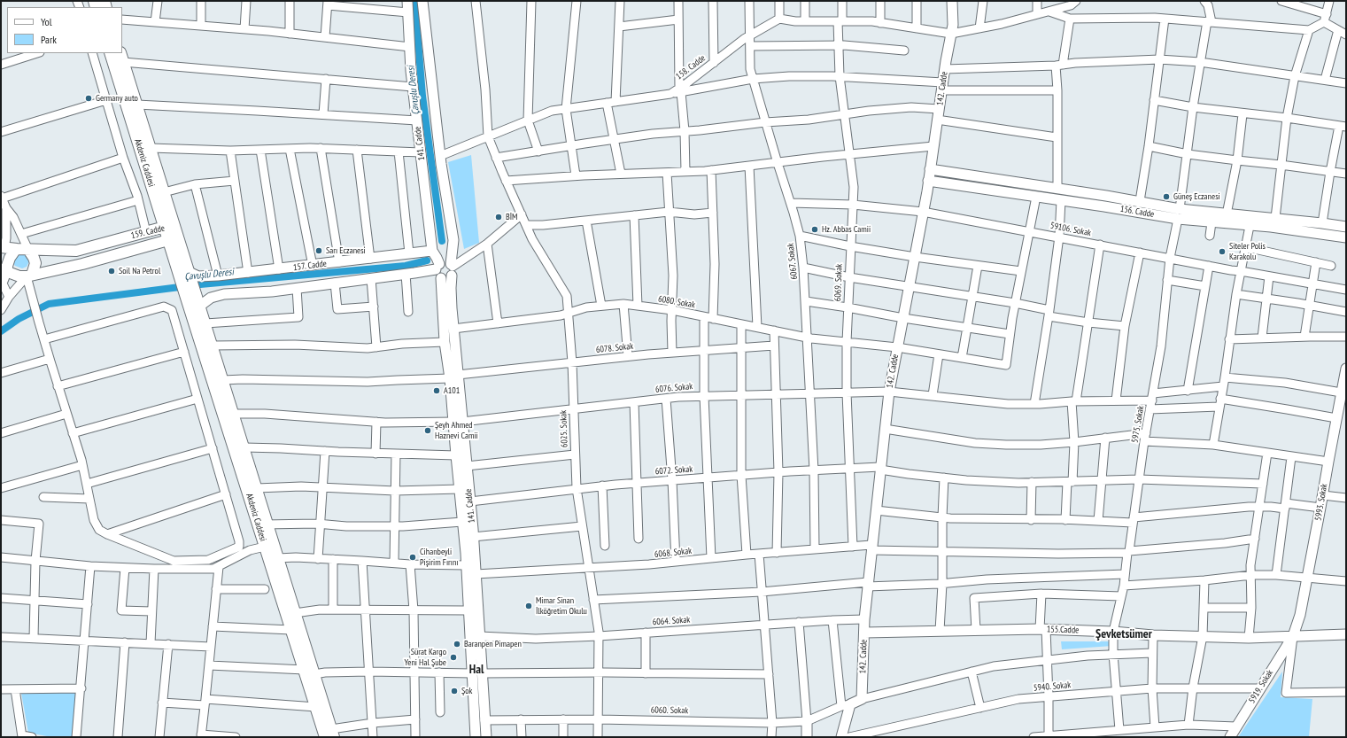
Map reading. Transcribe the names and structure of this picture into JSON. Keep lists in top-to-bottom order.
{
  "streets": {
    "main road": ["Akdeniz Caddesi", "159. Cadde"],
    "street": [
      "158. Cadde",
      "142. Cadde",
      "141. Cadde",
      "156. Cadde",
      "59106. Sokak",
      "6067. Sokak",
      "157. Cadde",
      "6069. Sokak",
      "6080. Sokak",
      "6078. Sokak",
      "6076. Sokak",
      "5975. Sokak",
      "6025. Sokak",
      "6072. Sokak",
      "5993. Sokak",
      "6068. Sokak",
      "6064. Sokak",
      "155.Cadde",
      "5940. Sokak",
      "5919. Sokak",
      "6060. Sokak"
    ]
  },
  "crossings": [
    ["158. Cadde", "141. Cadde"],
    ["158. Cadde", "6067. Sokak"],
    ["158. Cadde", "6025. Sokak"],
    ["142. Cadde", "156. Cadde"],
    ["142. Cadde", "59106. Sokak"],
    ["142. Cadde", "6080. Sokak"],
    ["142. Cadde", "6076. Sokak"],
    ["142. Cadde", "6072. Sokak"],
    ["142. Cadde", "6068. Sokak"],
    ["142. Cadde", "6064. Sokak"],
    ["142. Cadde", "155.Cadde"],
    ["141. Cadde", "157. Cadde"],
    ["141. Cadde", "6080. Sokak"],
    ["141. Cadde", "6078. Sokak"],
    ["141. Cadde", "6076. Sokak"],
    ["141. Cadde", "6072. Sokak"],
    ["141. Cadde", "6068. Sokak"],
    ["141. Cadde", "6064. Sokak"],
    ["141. Cadde", "6060. Sokak"],
    ["Akdeniz Caddesi", "159. Cadde"],
    ["Akdeniz Caddesi", "157. Cadde"],
    ["Akdeniz Caddesi", "6078. Sokak"],
    ["Akdeniz Caddesi", "6076. Sokak"],
    ["156. Cadde", "5975. Sokak"],
    ["59106. Sokak", "6067. Sokak"],
    ["59106. Sokak", "6069. Sokak"],
    ["59106. Sokak", "5975. Sokak"],
    ["6067. Sokak", "6080. Sokak"],
    ["6067. Sokak", "6076. Sokak"],
    ["6067. Sokak", "6072. Sokak"],
    ["6067. Sokak", "6068. Sokak"],
    ["6069. Sokak", "6080. Sokak"],
    ["6069. Sokak", "6076. Sokak"],
    ["6069. Sokak", "6072. Sokak"],
    ["6069. Sokak", "6068. Sokak"],
    ["6080. Sokak", "6025. Sokak"],
    ["6078. Sokak", "6025. Sokak"],
    ["6076. Sokak", "5975. Sokak"],
    ["6076. Sokak", "6025. Sokak"],
    ["5975. Sokak", "6072. Sokak"],
    ["5975. Sokak", "6068. Sokak"],
    ["5975. Sokak", "155.Cadde"],
    ["5975. Sokak", "5940. Sokak"],
    ["6025. Sokak", "6072. Sokak"],
    ["6025. Sokak", "6068. Sokak"],
    ["6025. Sokak", "6064. Sokak"],
    ["6025. Sokak", "6060. Sokak"],
    ["5993. Sokak", "155.Cadde"],
    ["5993. Sokak", "5919. Sokak"],
    ["155.Cadde", "5919. Sokak"],
    ["5940. Sokak", "5919. Sokak"]
  ],
  "districts": ["Şevketsümer", "Hal"],
  "water": ["Çavuşlu Deresi"],
  "places": [
    "Germany auto",
    "Güneş Eczanesi",
    "BİM",
    "Hz. Abbas Camii",
    "Sarı Eczanesi",
    "Siteler Polis Karakolu",
    "Soil Na Petrol",
    "A101",
    "Şeyh Ahmed Haznevi Camii",
    "Cihanbeyli Pişirim Fırını",
    "Mimar Sinan İlköğretim Okulu",
    "Baranpen Pimapen",
    "Sürat Kargo Yeni Hal Şube",
    "Şok"
  ],
  "legend": ["Yol", "Park"]
}
